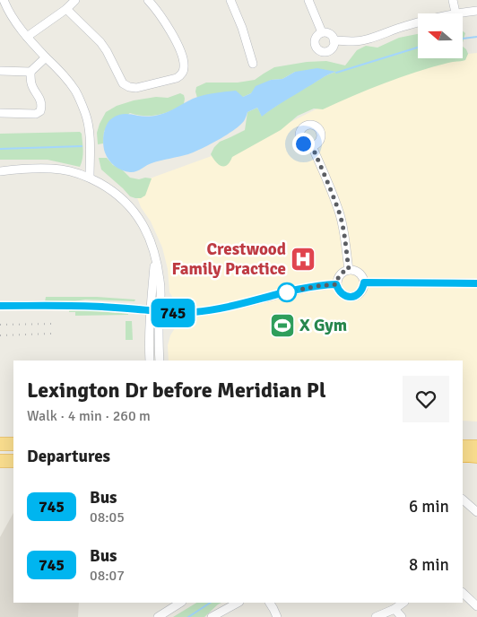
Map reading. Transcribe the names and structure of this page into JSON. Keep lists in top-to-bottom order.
{
  "places": {
    "hospital": ["Crestwood Family Practice"],
    "sports": ["X Gym"]
  },
  "lines": ["bus line 745"],
  "north": "left",
  "page": {
    "on_map": "745",
    "heading": [
      ["Lexington Dr before Meridian Pl", "Walk · 4 min · 260 m"],
      "Departures"
    ],
    "list": [
      {
        "mark": "745",
        "name": "Bus",
        "note": "08:05",
        "value": "6 min"
      },
      {
        "mark": "745",
        "name": "Bus",
        "note": "08:07",
        "value": "8 min"
      }
    ]
  }
}
